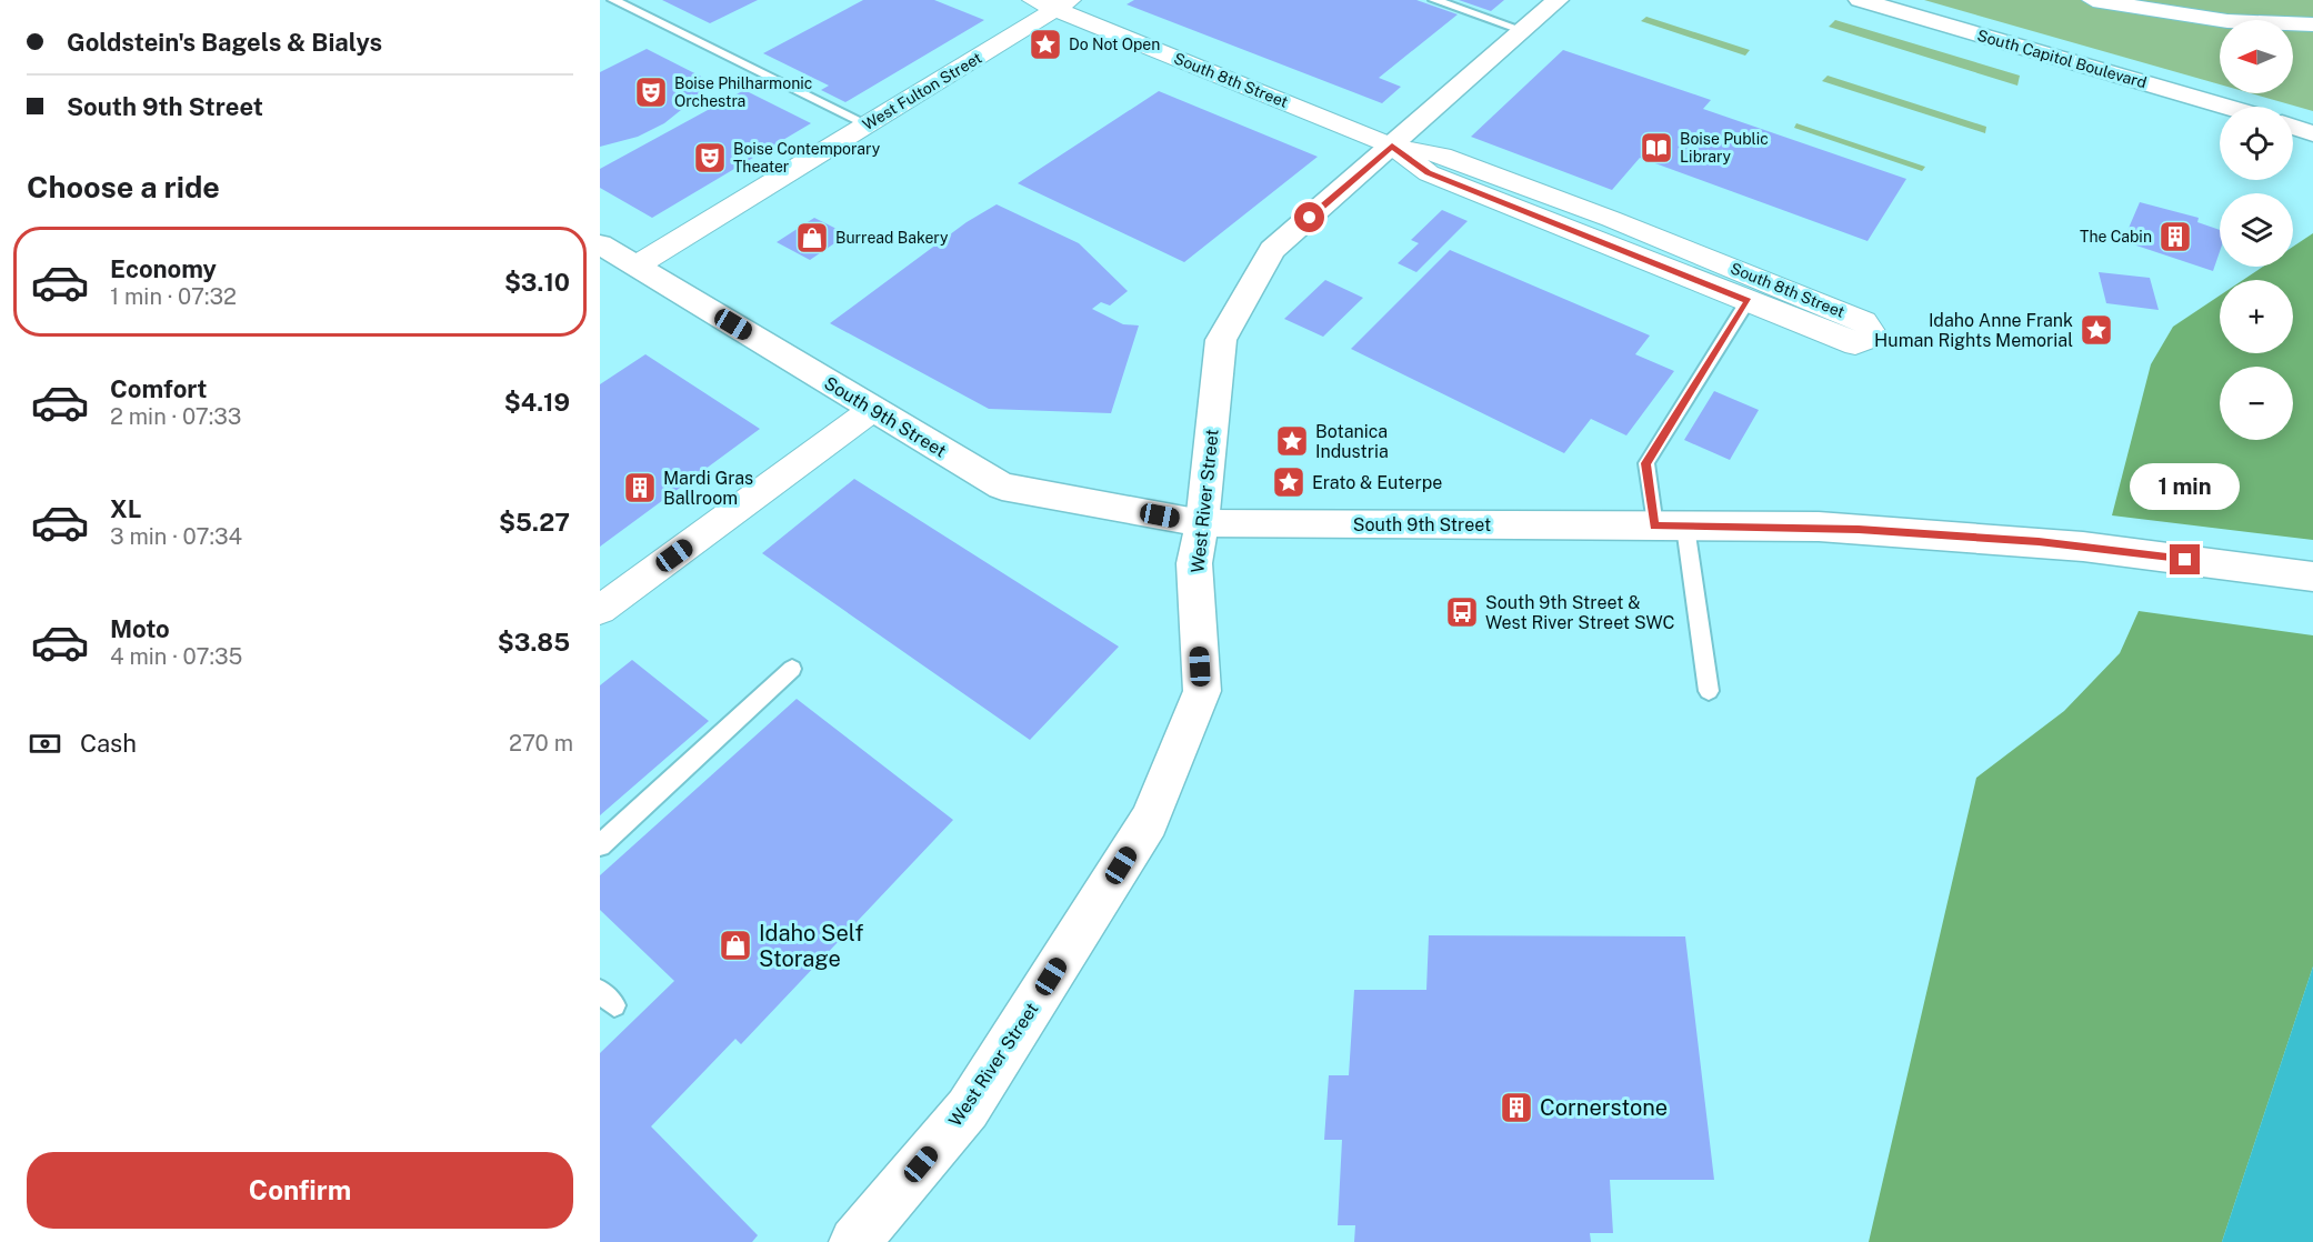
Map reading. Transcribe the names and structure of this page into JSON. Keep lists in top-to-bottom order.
{
  "streets": {
    "main road": ["South Capitol Boulevard", "South 9th Street", "West River Street"],
    "street": ["South 8th Street", "West Fulton Street"]
  },
  "crossings": [
    ["South 8th Street", "West Fulton Street"],
    ["South 8th Street", "West River Street"],
    ["West Fulton Street", "South 9th Street"],
    ["South 9th Street", "West River Street"]
  ],
  "places": {
    "place": [
      "Do Not Open",
      "Idaho Anne Frank Human Rights Memorial",
      "Botanica Industria",
      "Erato & Euterpe"
    ],
    "theatre": ["Boise Philharmonic Orchestra", "Boise Contemporary Theater"],
    "library": ["Boise Public Library"],
    "building": ["The Cabin", "Mardi Gras Ballroom", "Cornerstone"],
    "shop": ["Burread Bakery", "Idaho Self Storage"],
    "bus stop": ["South 9th Street & West River Street SWC"]
  },
  "north": "left",
  "page": {
    "banner": ["Goldstein's Bagels & Bialys", "South 9th Street"],
    "map_buttons": ["+", "−"],
    "heading": "Choose a ride",
    "list": [
      {
        "name": "Economy",
        "note": "1 min · 07:32",
        "value": "$3.10"
      },
      {
        "name": "Comfort",
        "note": "2 min · 07:33",
        "value": "$4.19"
      },
      {
        "name": "XL",
        "note": "3 min · 07:34",
        "value": "$5.27"
      },
      {
        "name": "Moto",
        "note": "4 min · 07:35",
        "value": "$3.85"
      }
    ],
    "bubble": "1 min",
    "pay": ["Cash", "270 m"],
    "buttons": "Confirm"
  }
}
